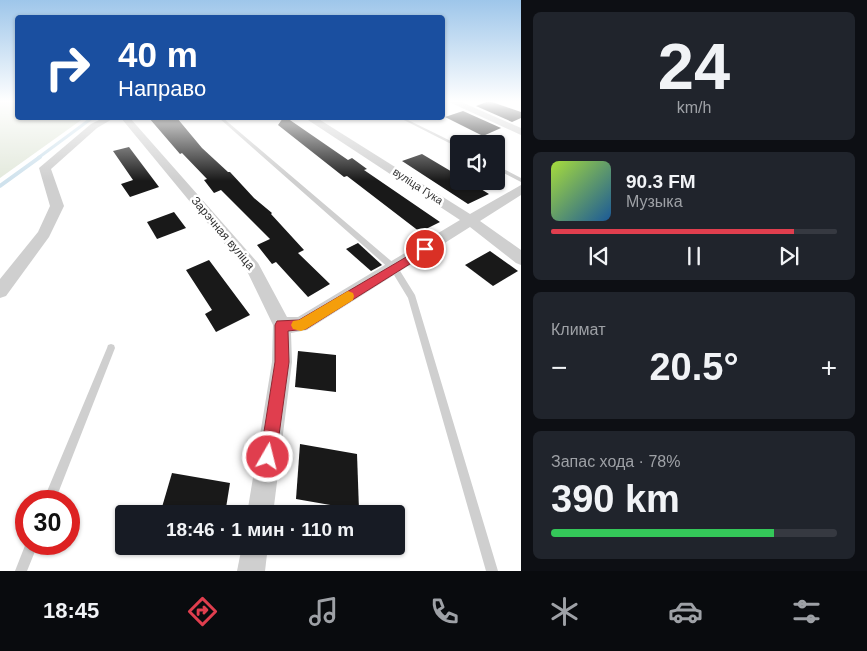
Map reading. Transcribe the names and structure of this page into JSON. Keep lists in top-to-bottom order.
{
  "streets": {
    "street": ["вуліца Гука", "Зарэчная вуліца"]
  },
  "page": {
    "tile": [
      ["24", "km/h"],
      "Климат",
      ["Запас хода · 78%", "390 km"]
    ],
    "turn": ["40 m", "Направо"],
    "song": ["90.3 FM", "Музыка"],
    "heat": ["−", "20.5°", "+"],
    "limit": "30",
    "trip": "18:46 · 1 мин · 110 m",
    "tabs": "18:45"
  }
}
